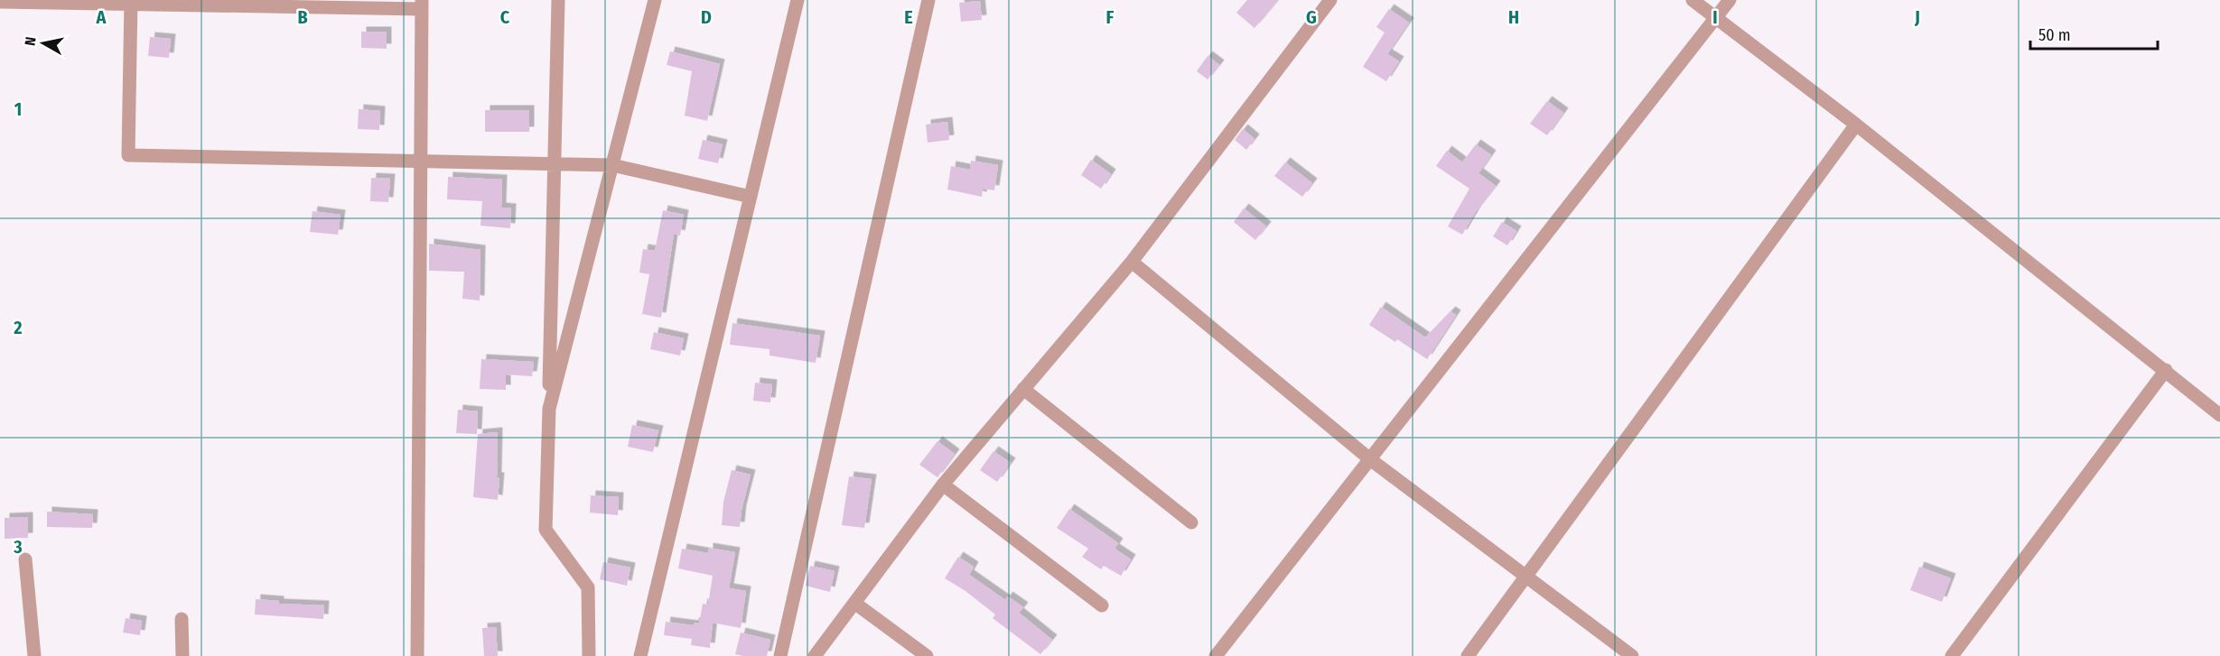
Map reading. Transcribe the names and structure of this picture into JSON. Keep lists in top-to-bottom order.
{
  "scale_bar": "50 m",
  "north": "left",
  "grid": {
    "columns": [
      "A",
      "B",
      "C",
      "D",
      "E",
      "F",
      "G",
      "H",
      "I",
      "J"
    ],
    "rows": ["1", "2", "3"]
  }
}
